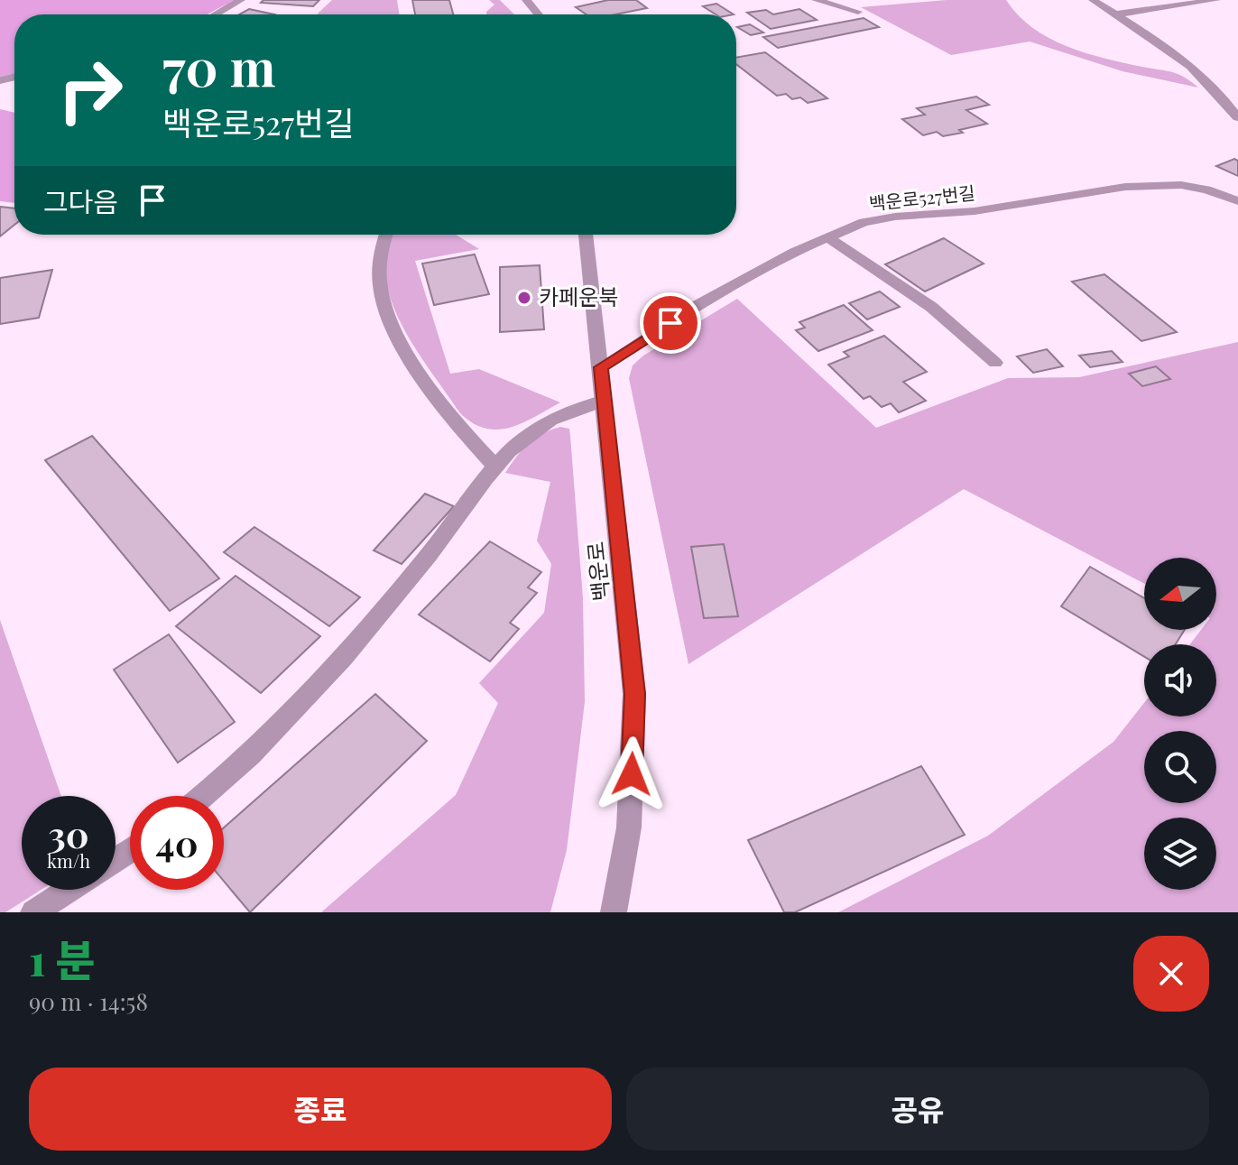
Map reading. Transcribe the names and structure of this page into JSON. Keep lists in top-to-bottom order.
{
  "streets": {
    "street": ["백운로527번길", "백운로"]
  },
  "crossings": [
    ["백운로527번길", "백운로"]
  ],
  "places": ["카페운북"],
  "north": "left",
  "page": {
    "turn": ["70 m", "백운로527번길"],
    "then": "그다음",
    "speed": "30 km/h",
    "limit": "40",
    "heading": ["1 분", "90 m · 14:58"],
    "buttons": ["종료", "공유"]
  }
}
